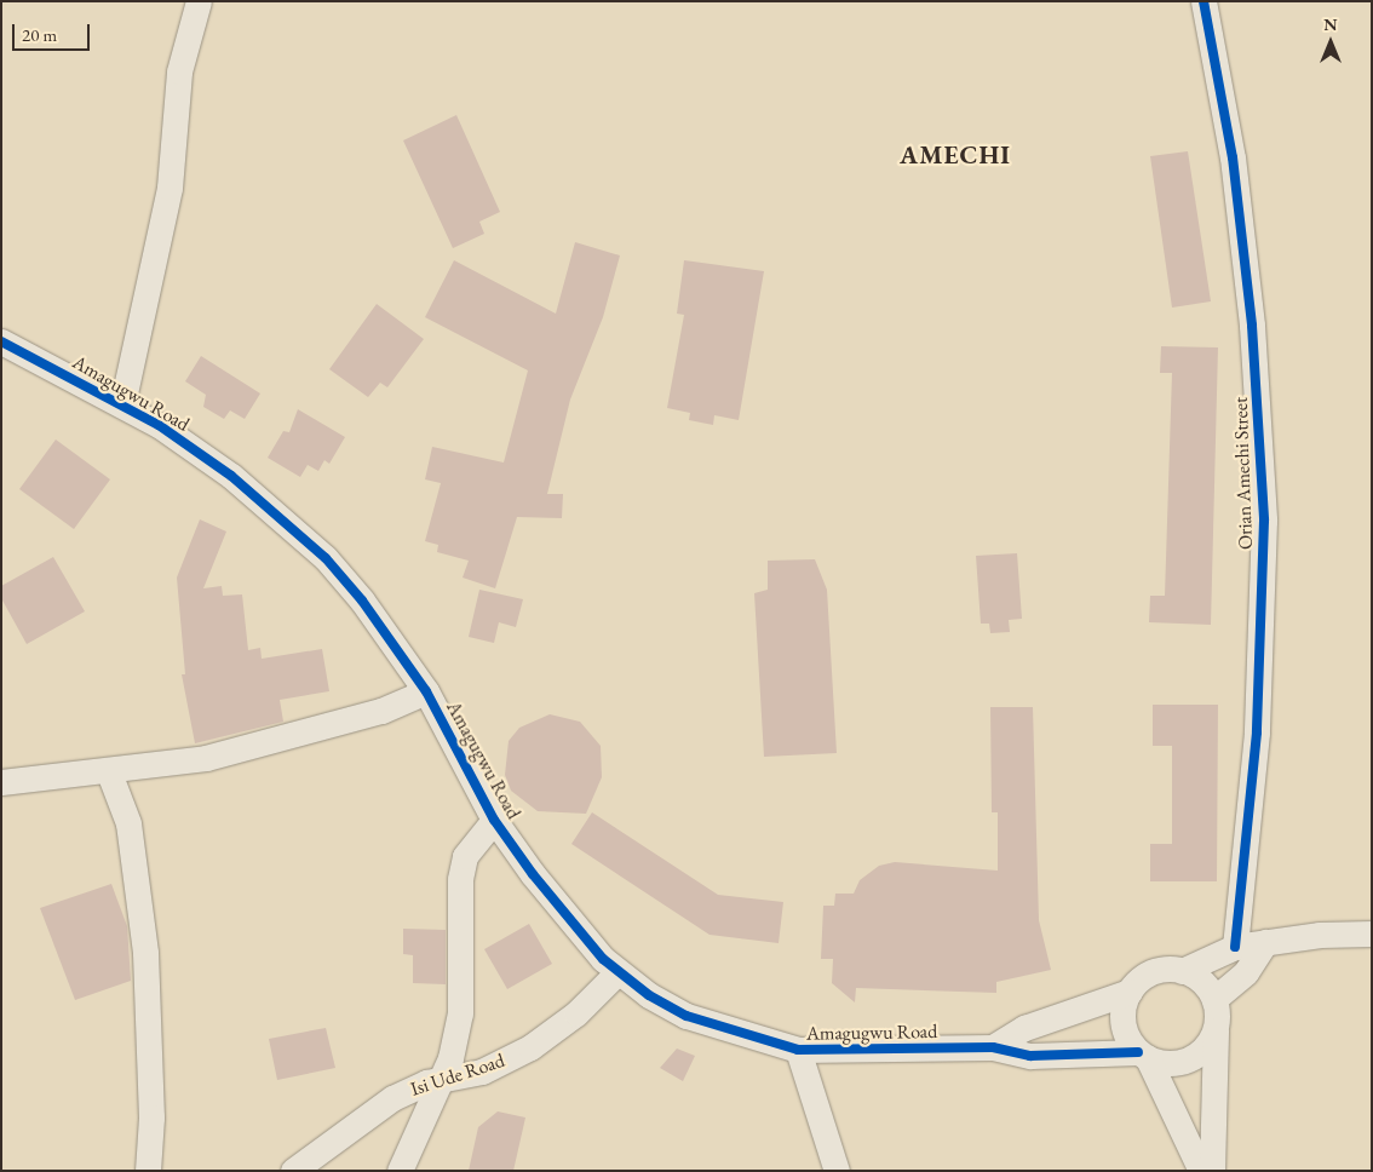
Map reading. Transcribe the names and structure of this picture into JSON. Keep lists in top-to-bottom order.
{
  "streets": {
    "street": ["Amagugwu Road", "Orian Amechi Street", "Isi Ude Road"]
  },
  "crossings": [
    ["Amagugwu Road", "Isi Ude Road"]
  ],
  "districts": ["AMECHI"],
  "scale_bar": "20 m",
  "north": "top"
}
